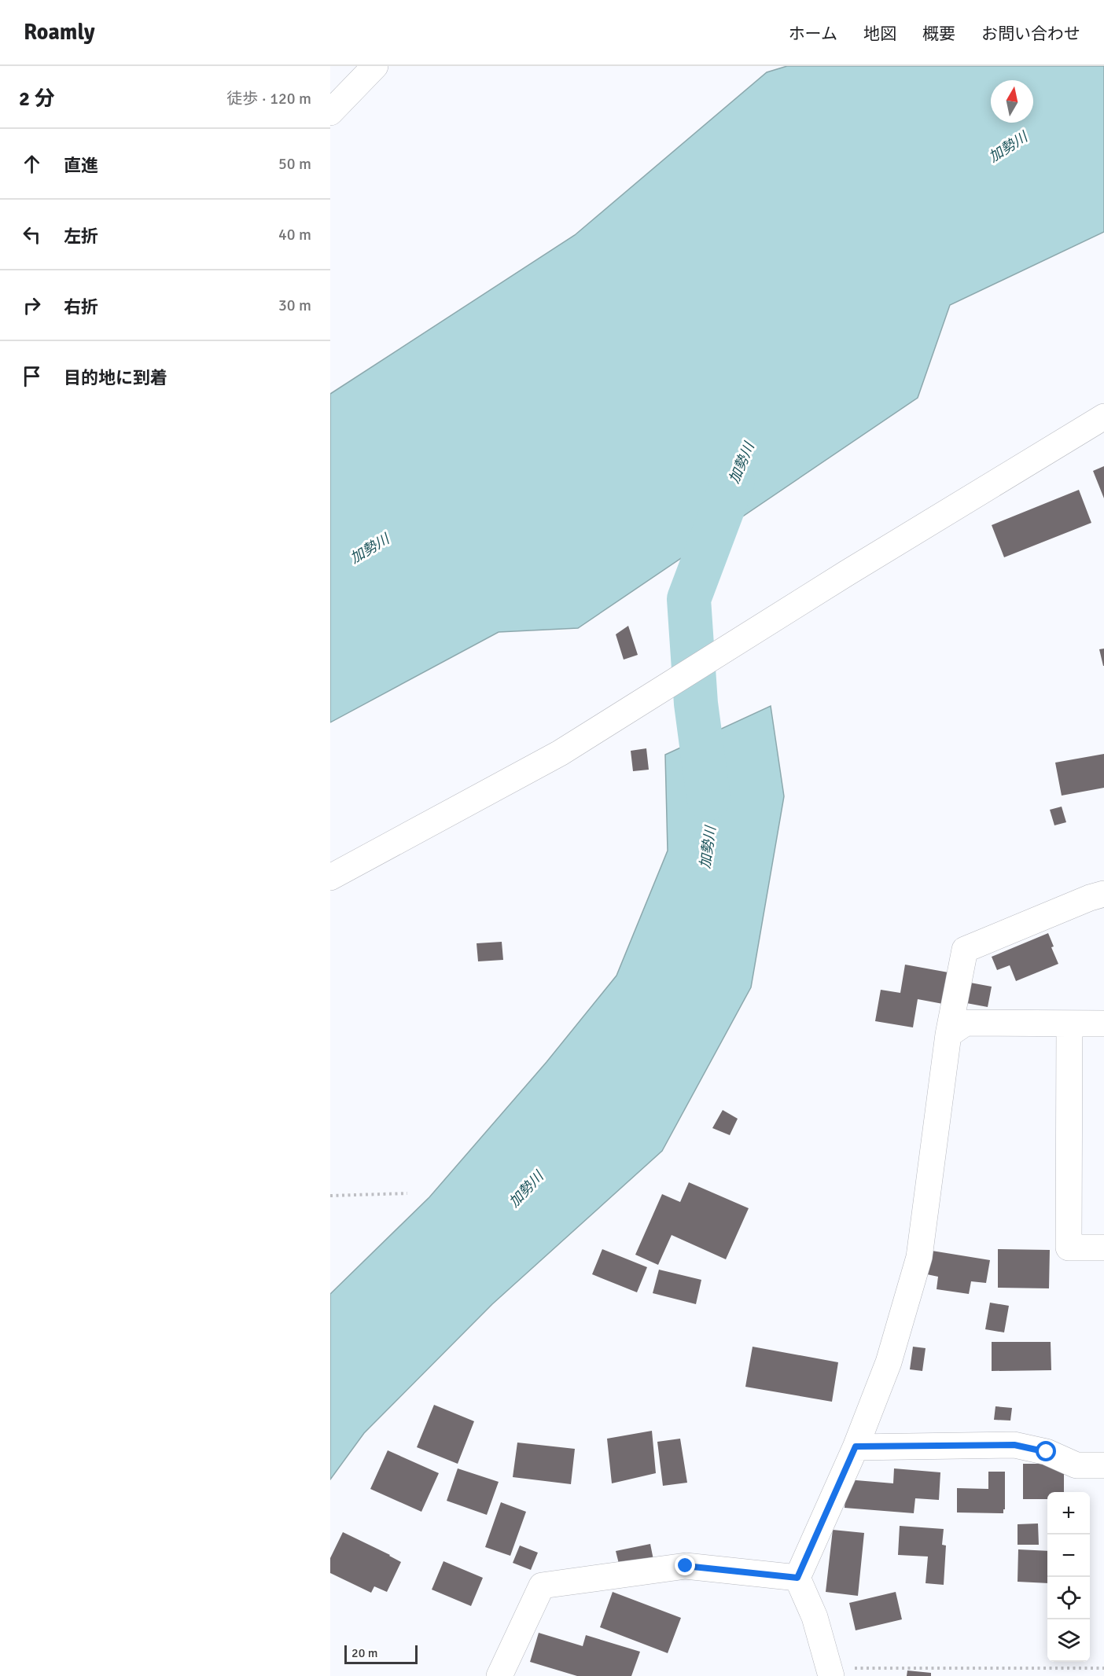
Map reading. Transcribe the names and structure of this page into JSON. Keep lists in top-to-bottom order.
{
  "water": ["加勢川"],
  "scale_bar": "20 m",
  "north": "top",
  "page": {
    "header": "Roamly",
    "nav": [
      "ホーム",
      "地図",
      "概要",
      "お問い合わせ"
    ],
    "heading": ["2 分", "徒歩 · 120 m"],
    "list": [
      ["直進", "50 m"],
      ["左折", "40 m"],
      ["右折", "30 m"],
      "目的地に到着"
    ],
    "map_buttons": ["+", "−"],
    "scale": "20 m"
  }
}
